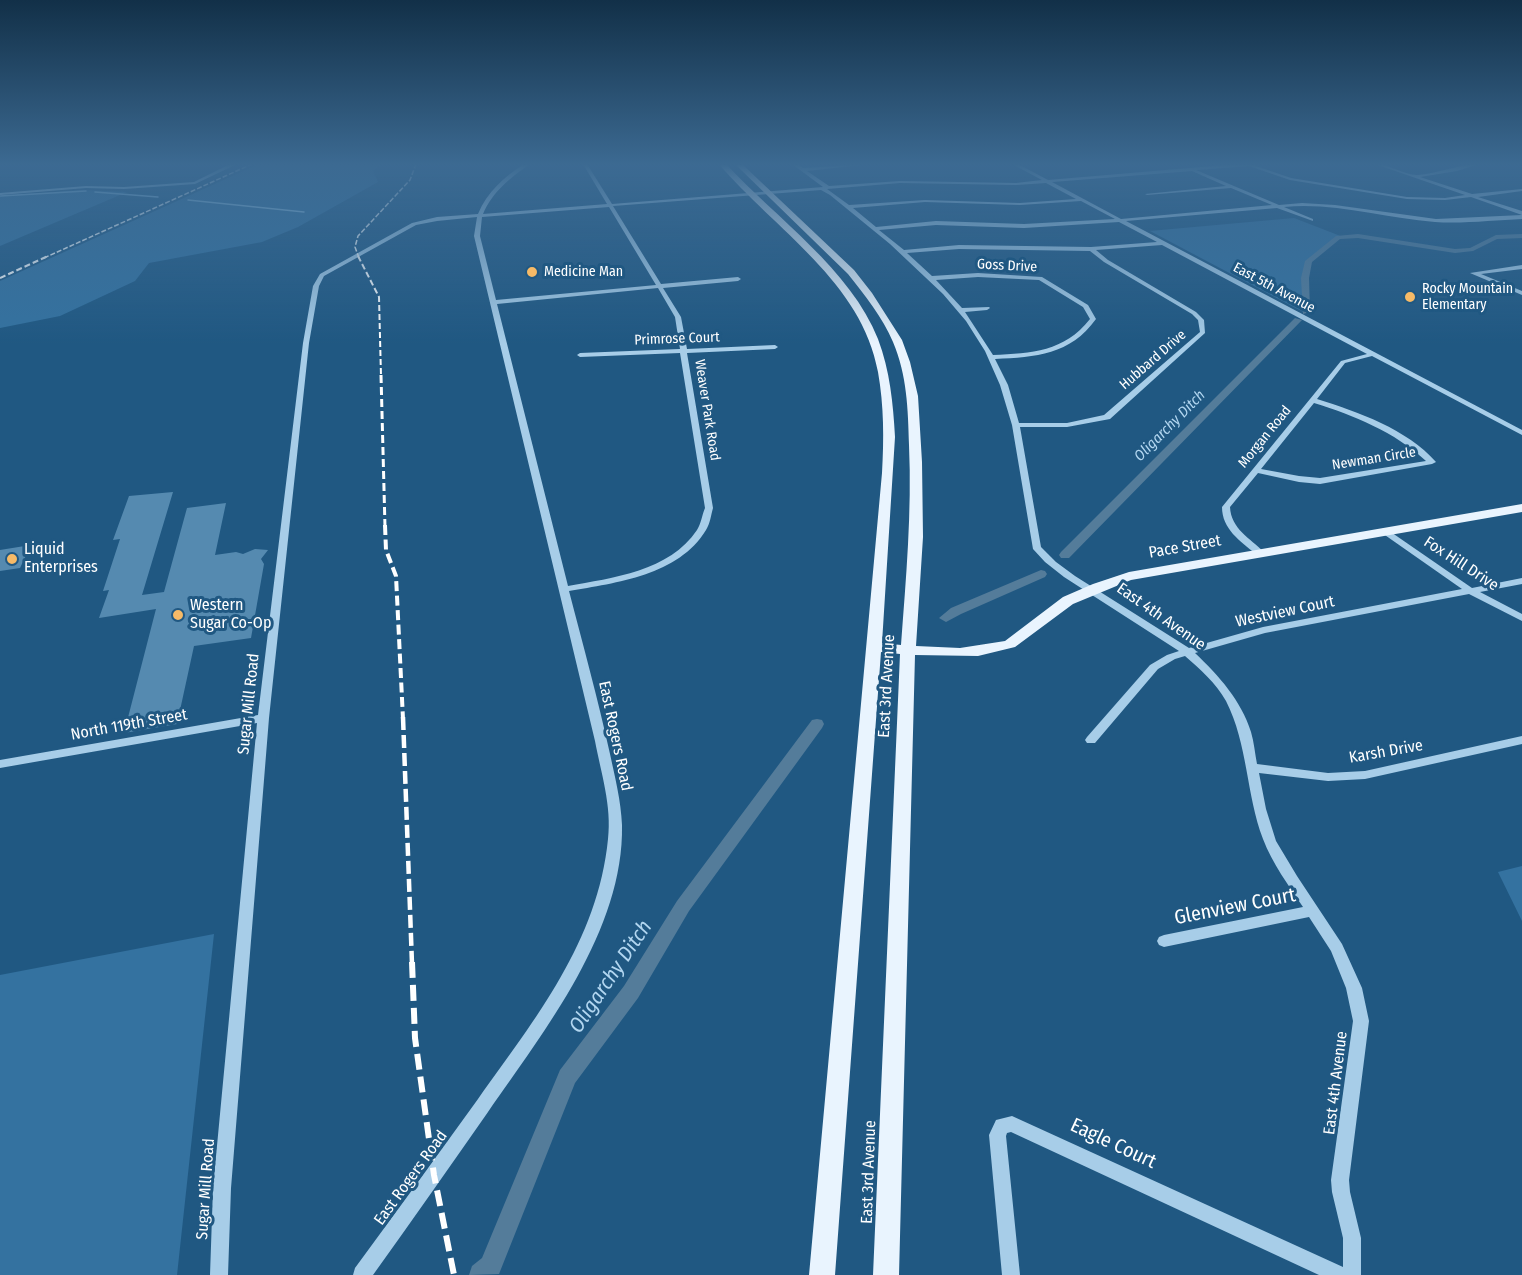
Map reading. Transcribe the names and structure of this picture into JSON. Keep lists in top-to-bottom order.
{
  "streets": {
    "main road": ["Pace Street", "East 3rd Avenue"],
    "street": [
      "Goss Drive",
      "East 5th Avenue",
      "Primrose Court",
      "Hubbard Drive",
      "Weaver Park Road",
      "Morgan Road",
      "Newman Circle",
      "Fox Hill Drive",
      "Westview Court",
      "East 4th Avenue",
      "Sugar Mill Road",
      "North 119th Street",
      "East Rogers Road",
      "Karsh Drive",
      "Glenview Court",
      "Eagle Court"
    ]
  },
  "crossings": [
    ["Goss Drive", "East 4th Avenue"],
    ["East 5th Avenue", "Morgan Road"],
    ["Primrose Court", "Weaver Park Road"],
    ["Hubbard Drive", "East 4th Avenue"],
    ["Weaver Park Road", "East Rogers Road"],
    ["Morgan Road", "Newman Circle"],
    ["Morgan Road", "Pace Street"],
    ["Pace Street", "Fox Hill Drive"],
    ["Pace Street", "East 4th Avenue"],
    ["Pace Street", "East 3rd Avenue"],
    ["Fox Hill Drive", "Westview Court"],
    ["Westview Court", "East 4th Avenue"],
    ["East 4th Avenue", "Karsh Drive"],
    ["East 4th Avenue", "Glenview Court"],
    ["Sugar Mill Road", "North 119th Street"]
  ],
  "water": ["Oligarchy Ditch"],
  "places": [
    "Medicine Man",
    "Rocky Mountain Elementary",
    "Liquid Enterprises",
    "Western Sugar Co-Op"
  ]
}
